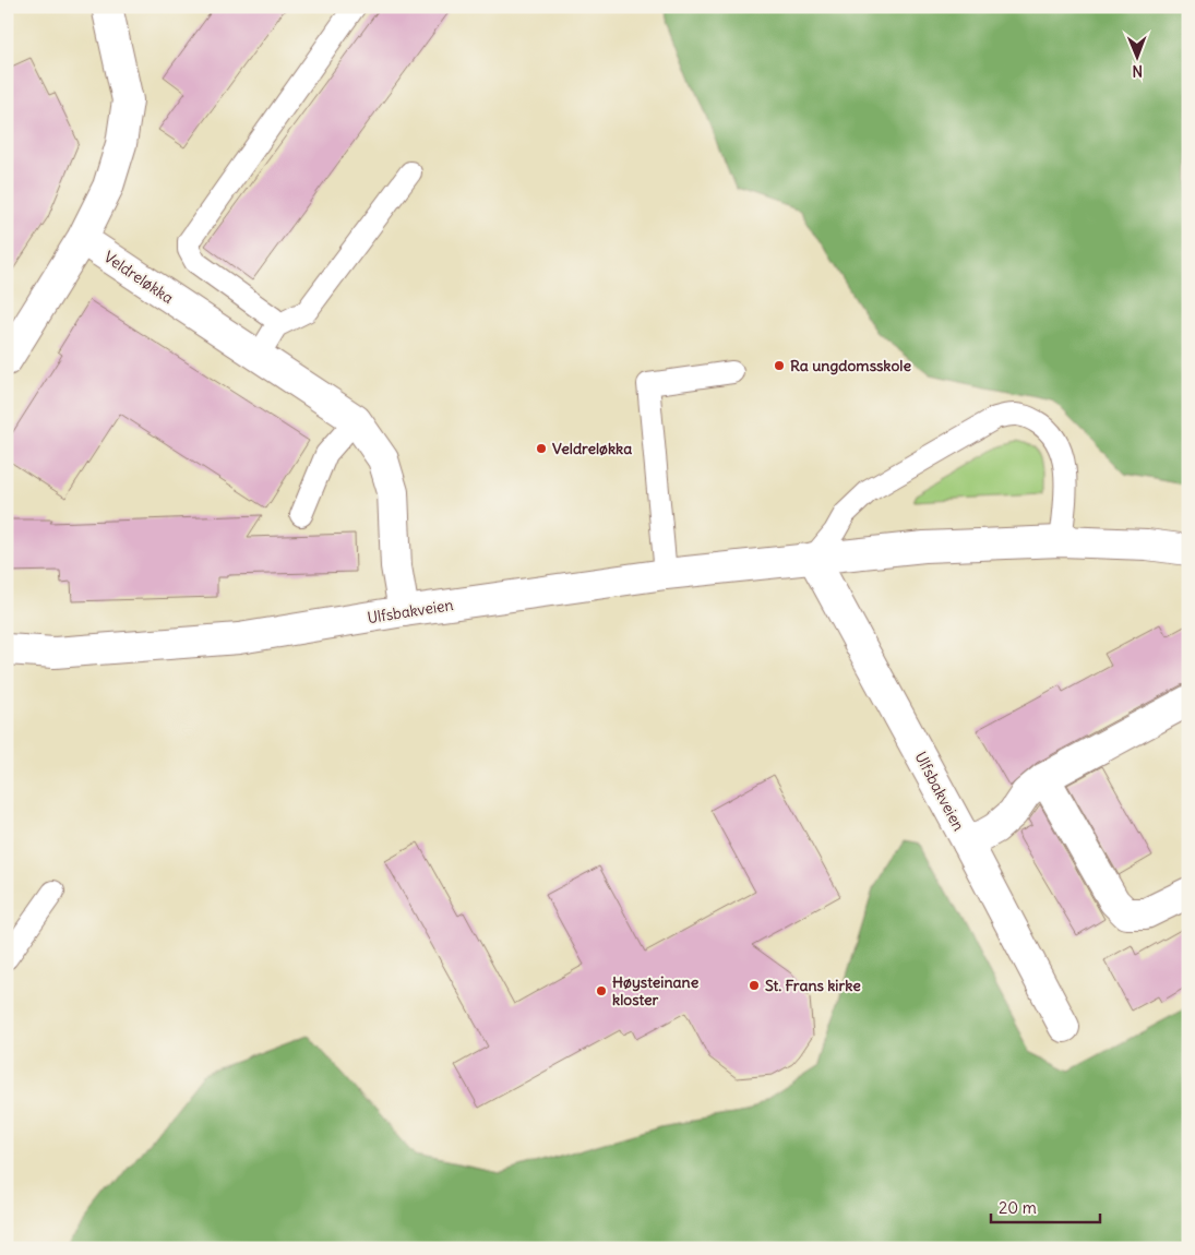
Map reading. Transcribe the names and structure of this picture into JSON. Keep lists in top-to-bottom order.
{
  "streets": {
    "street": ["Veldreløkka", "Ulfsbakveien"]
  },
  "crossings": [
    ["Veldreløkka", "Ulfsbakveien"]
  ],
  "places": [
    "Ra ungdomsskole",
    "Veldreløkka",
    "St. Frans kirke",
    "Høysteinane kloster"
  ],
  "scale_bar": "20 m",
  "north": "bottom"
}
